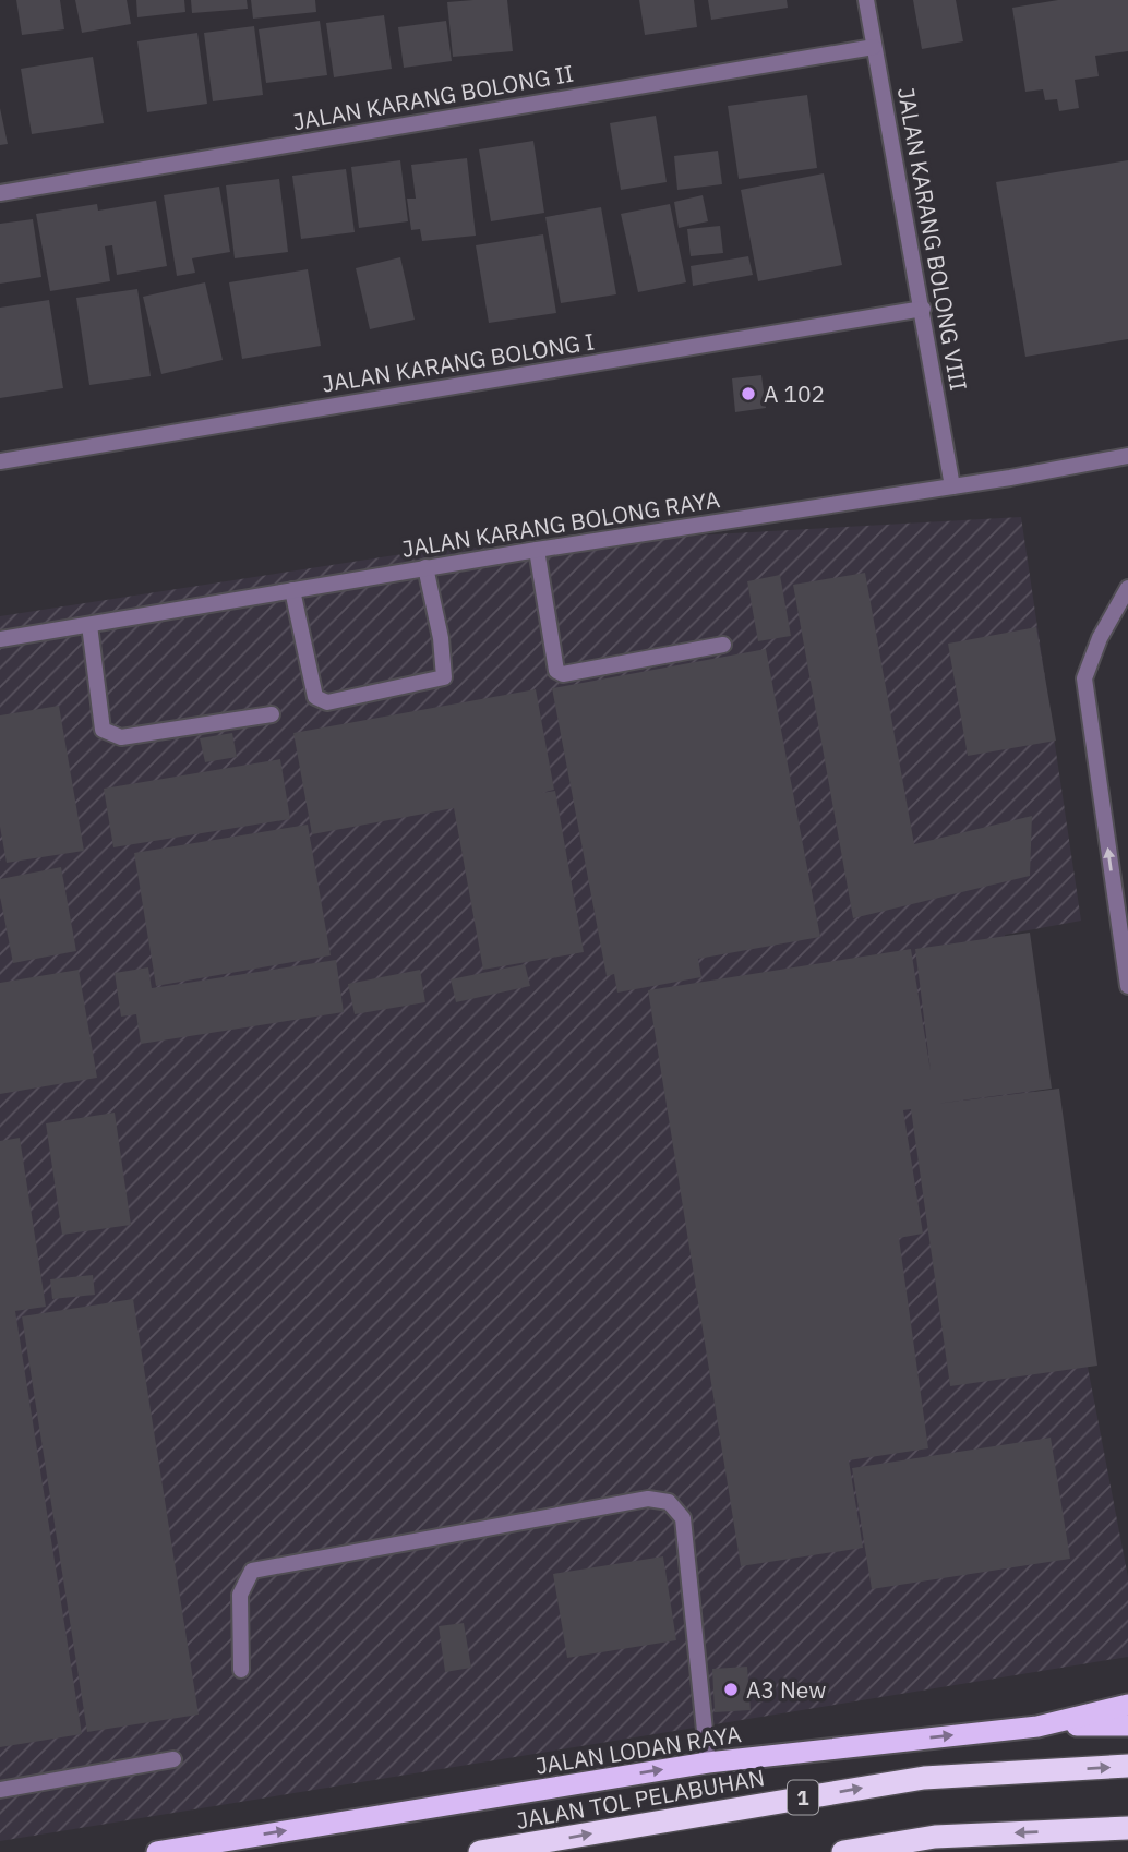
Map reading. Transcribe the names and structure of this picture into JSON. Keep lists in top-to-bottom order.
{
  "streets": {
    "highway": ["JALAN LODAN RAYA", "1", "JALAN TOL PELABUHAN"],
    "street": [
      "JALAN KARANG BOLONG II",
      "JALAN KARANG BOLONG VIII",
      "JALAN KARANG BOLONG I",
      "JALAN KARANG BOLONG RAYA"
    ]
  },
  "crossings": [
    ["JALAN KARANG BOLONG II", "JALAN KARANG BOLONG VIII"],
    ["JALAN KARANG BOLONG VIII", "JALAN KARANG BOLONG I"],
    ["JALAN KARANG BOLONG VIII", "JALAN KARANG BOLONG RAYA"]
  ],
  "one_way": ["JALAN LODAN RAYA"],
  "places": ["A 102", "A3 New"]
}
